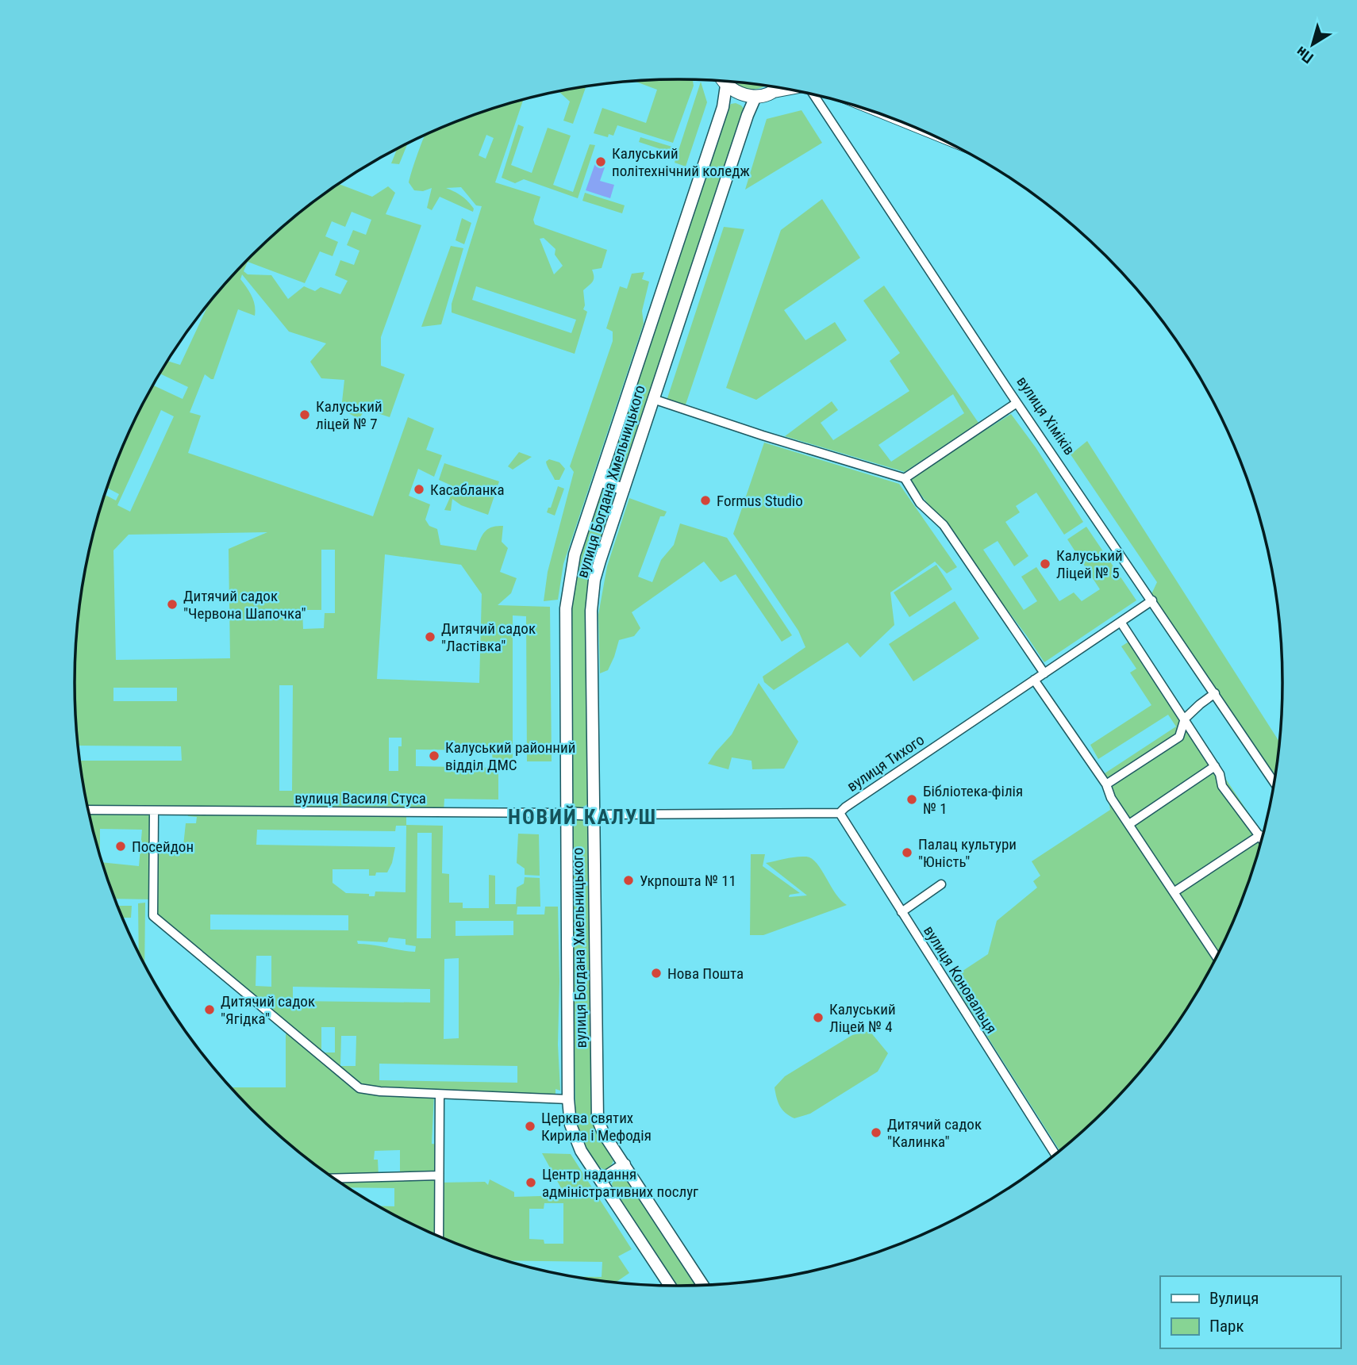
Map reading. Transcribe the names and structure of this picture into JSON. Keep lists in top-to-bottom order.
{
  "streets": {
    "street": [
      "вулиця Хіміків",
      "вулиця Богдана Хмельницького",
      "вулиця Тихого",
      "вулиця Василя Стуса",
      "вулиця Коновальця"
    ]
  },
  "crossings": [
    ["вулиця Хіміків", "вулиця Тихого"],
    ["вулиця Богдана Хмельницького", "вулиця Тихого"],
    ["вулиця Богдана Хмельницького", "вулиця Василя Стуса"],
    ["вулиця Тихого", "вулиця Коновальця"]
  ],
  "districts": ["НОВИЙ КАЛУШ"],
  "places": [
    "Калуський політехнічний коледж",
    "Калуський ліцей № 7",
    "Касабланка",
    "Formus Studio",
    "Калуський Ліцей № 5",
    "Дитячий садок \"Червона Шапочка\"",
    "Дитячий садок \"Ластівка\"",
    "Калуський районний відділ ДМС",
    "Бібліотека-філія № 1",
    "Посейдон",
    "Палац культури \"Юність\"",
    "Укрпошта № 11",
    "Нова Пошта",
    "Дитячий садок \"Ягідка\"",
    "Калуський Ліцей № 4",
    "Церква святих Кирила і Мефодія",
    "Дитячий садок \"Калинка\"",
    "Центр надання адміністративних послуг"
  ],
  "legend": ["Вулиця", "Парк"],
  "north": "bottom left"
}
